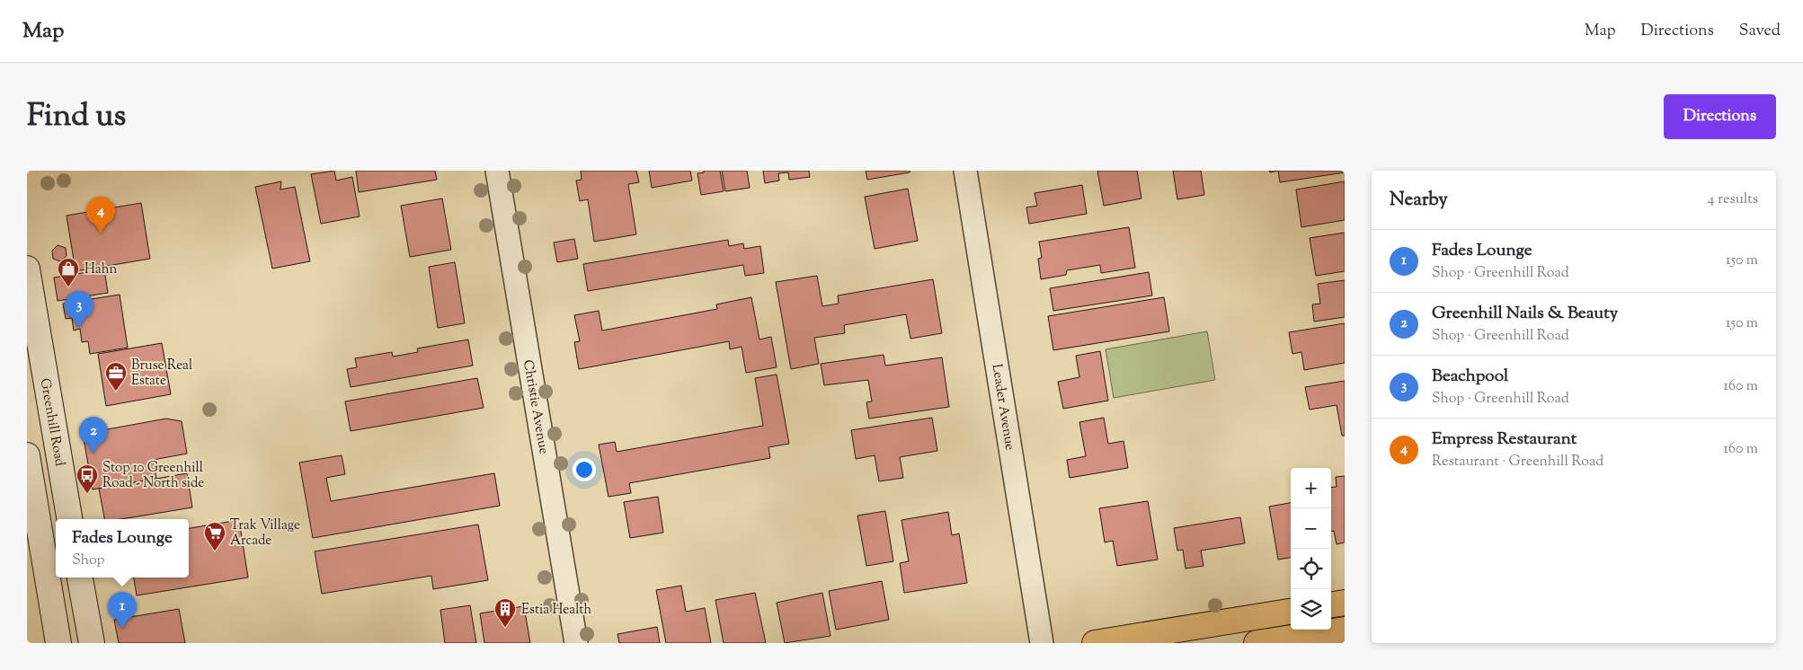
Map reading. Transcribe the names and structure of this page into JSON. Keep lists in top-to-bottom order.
{
  "streets": {
    "main road": ["Greenhill Road"],
    "street": ["Christie Avenue", "Leader Avenue"]
  },
  "places": {
    "shop": ["Hahn"],
    "office": ["Bruse Real Estate"],
    "bus stop": ["Stop 10 Greenhill Road - North side"],
    "supermarket": ["Trak Village Arcade"],
    "building": ["Estia Health"]
  },
  "page": {
    "header": "Map",
    "nav": ["Map", "Directions", "Saved"],
    "title": "Find us",
    "buttons": "Directions",
    "heading": ["Nearby", "4 results"],
    "pins": [
      "4",
      "3",
      "2",
      "1"
    ],
    "list": [
      {
        "mark": "1",
        "name": "Fades Lounge",
        "note": "Shop · Greenhill Road",
        "value": "150 m"
      },
      {
        "mark": "2",
        "name": "Greenhill Nails & Beauty",
        "note": "Shop · Greenhill Road",
        "value": "150 m"
      },
      {
        "mark": "3",
        "name": "Beachpool",
        "note": "Shop · Greenhill Road",
        "value": "160 m"
      },
      {
        "mark": "4",
        "name": "Empress Restaurant",
        "note": "Restaurant · Greenhill Road",
        "value": "160 m"
      }
    ],
    "map_buttons": ["+", "−"],
    "popup": ["Fades Lounge", "Shop"]
  }
}
